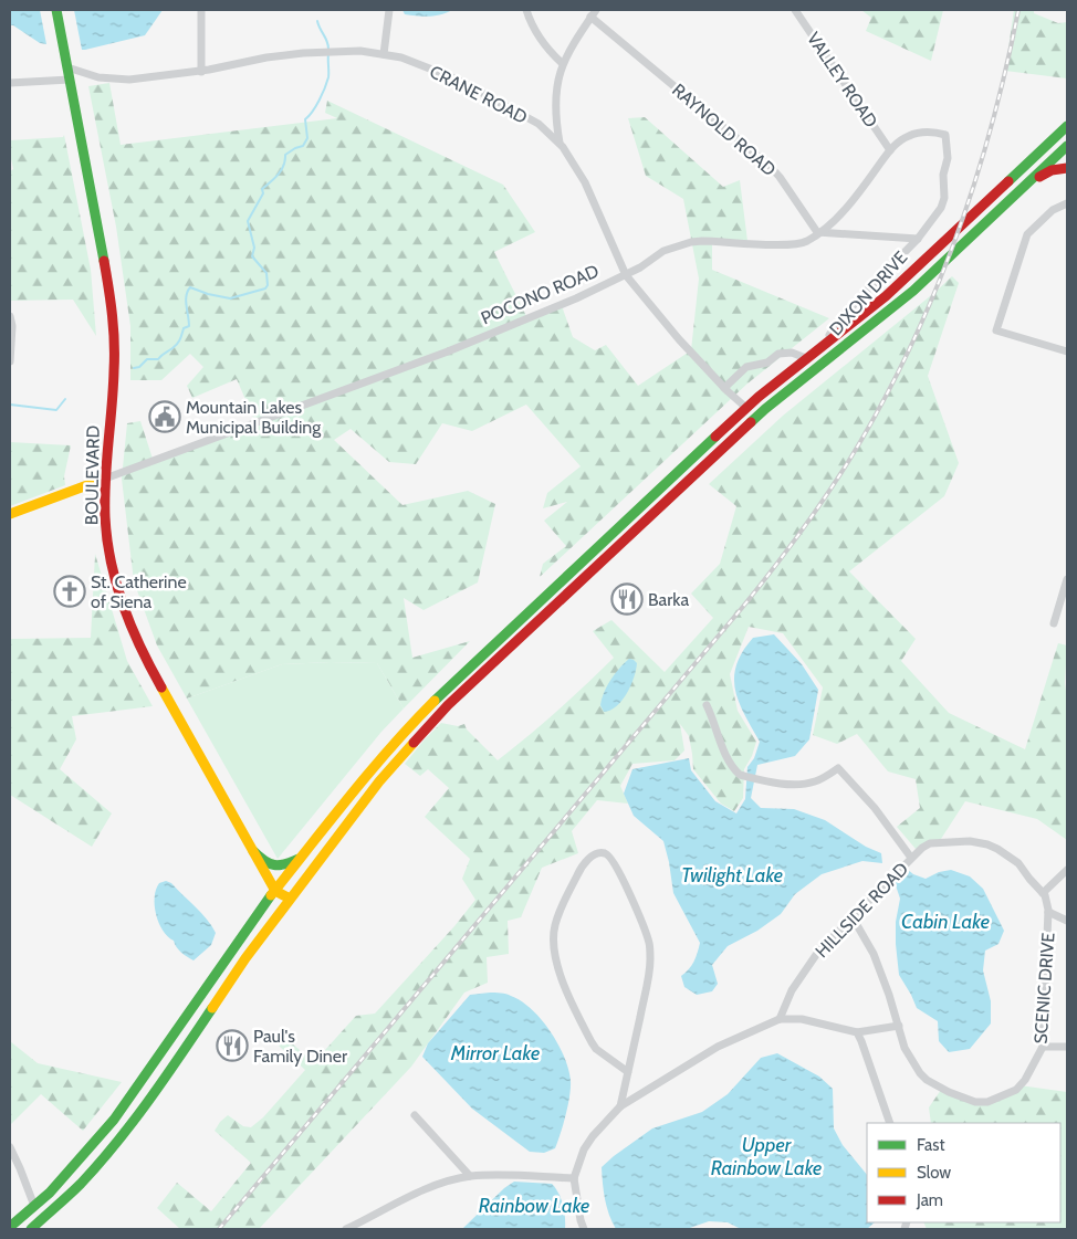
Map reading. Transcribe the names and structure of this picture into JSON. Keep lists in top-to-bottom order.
{
  "streets": {
    "main road": ["POCONO ROAD", "BOULEVARD"],
    "street": [
      "VALLEY ROAD",
      "CRANE ROAD",
      "RAYNOLD ROAD",
      "DIXON DRIVE",
      "HILLSIDE ROAD",
      "SCENIC DRIVE"
    ]
  },
  "crossings": [
    ["VALLEY ROAD", "POCONO ROAD"],
    ["CRANE ROAD", "POCONO ROAD"],
    ["CRANE ROAD", "BOULEVARD"],
    ["RAYNOLD ROAD", "POCONO ROAD"],
    ["DIXON DRIVE", "POCONO ROAD"],
    ["POCONO ROAD", "BOULEVARD"],
    ["HILLSIDE ROAD", "SCENIC DRIVE"]
  ],
  "water": [
    "Twilight Lake",
    "Cabin Lake",
    "Mirror Lake",
    "Upper Rainbow Lake",
    "Rainbow Lake"
  ],
  "places": {
    "public building": ["Mountain Lakes Municipal Building"],
    "church": ["St. Catherine of Siena"],
    "restaurant": ["Barka", "Paul's Family Diner"]
  },
  "legend": ["Fast", "Slow", "Jam"]
}
